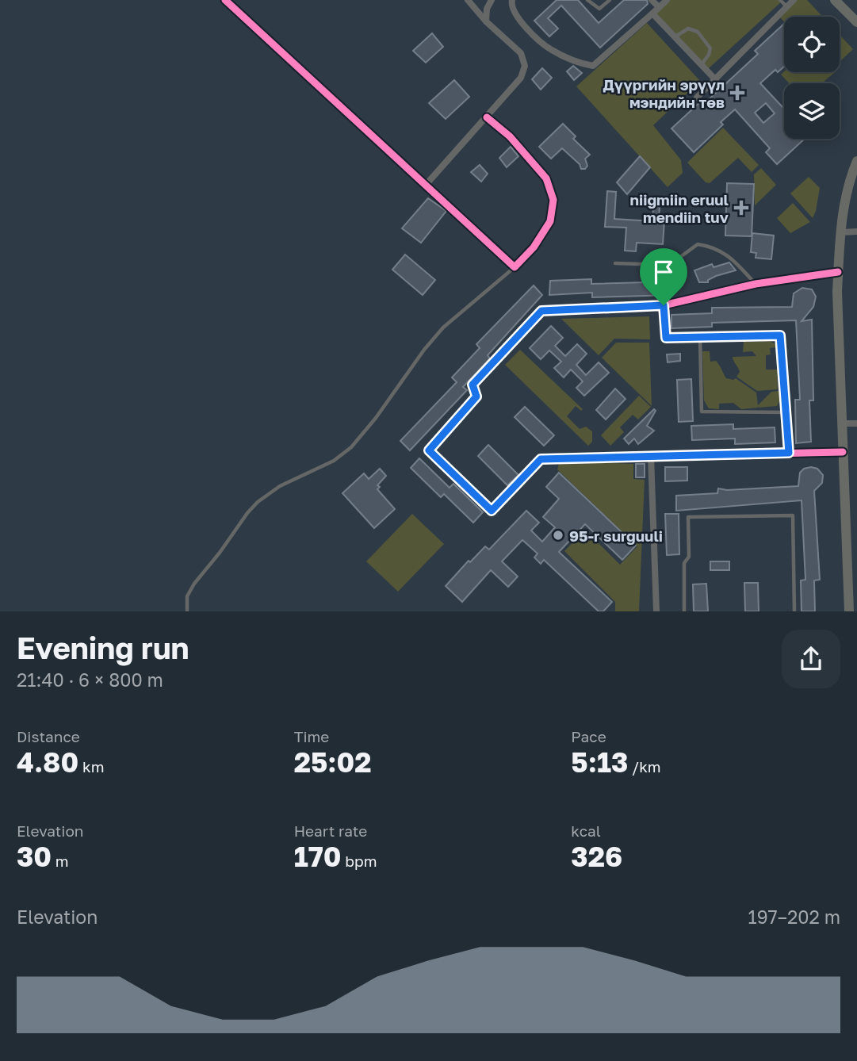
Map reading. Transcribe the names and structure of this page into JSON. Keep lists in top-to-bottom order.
{
  "places": {
    "health": ["Дүүргийн эрүүл мэндийн төв", "niigmiin eruul mendiin tuv"],
    "other": ["95-r surguuli"]
  },
  "page": {
    "heading": ["Evening run", "21:40 · 6 × 800 m"],
    "stats": [
      ["Distance", "4.80 km"],
      ["Time", "25:02"],
      ["Pace", "5:13 /km"],
      ["Elevation", "30 m"],
      ["Heart rate", "170 bpm"],
      ["kcal", "326"]
    ],
    "chart": ["Elevation", "197–202 m"]
  }
}
